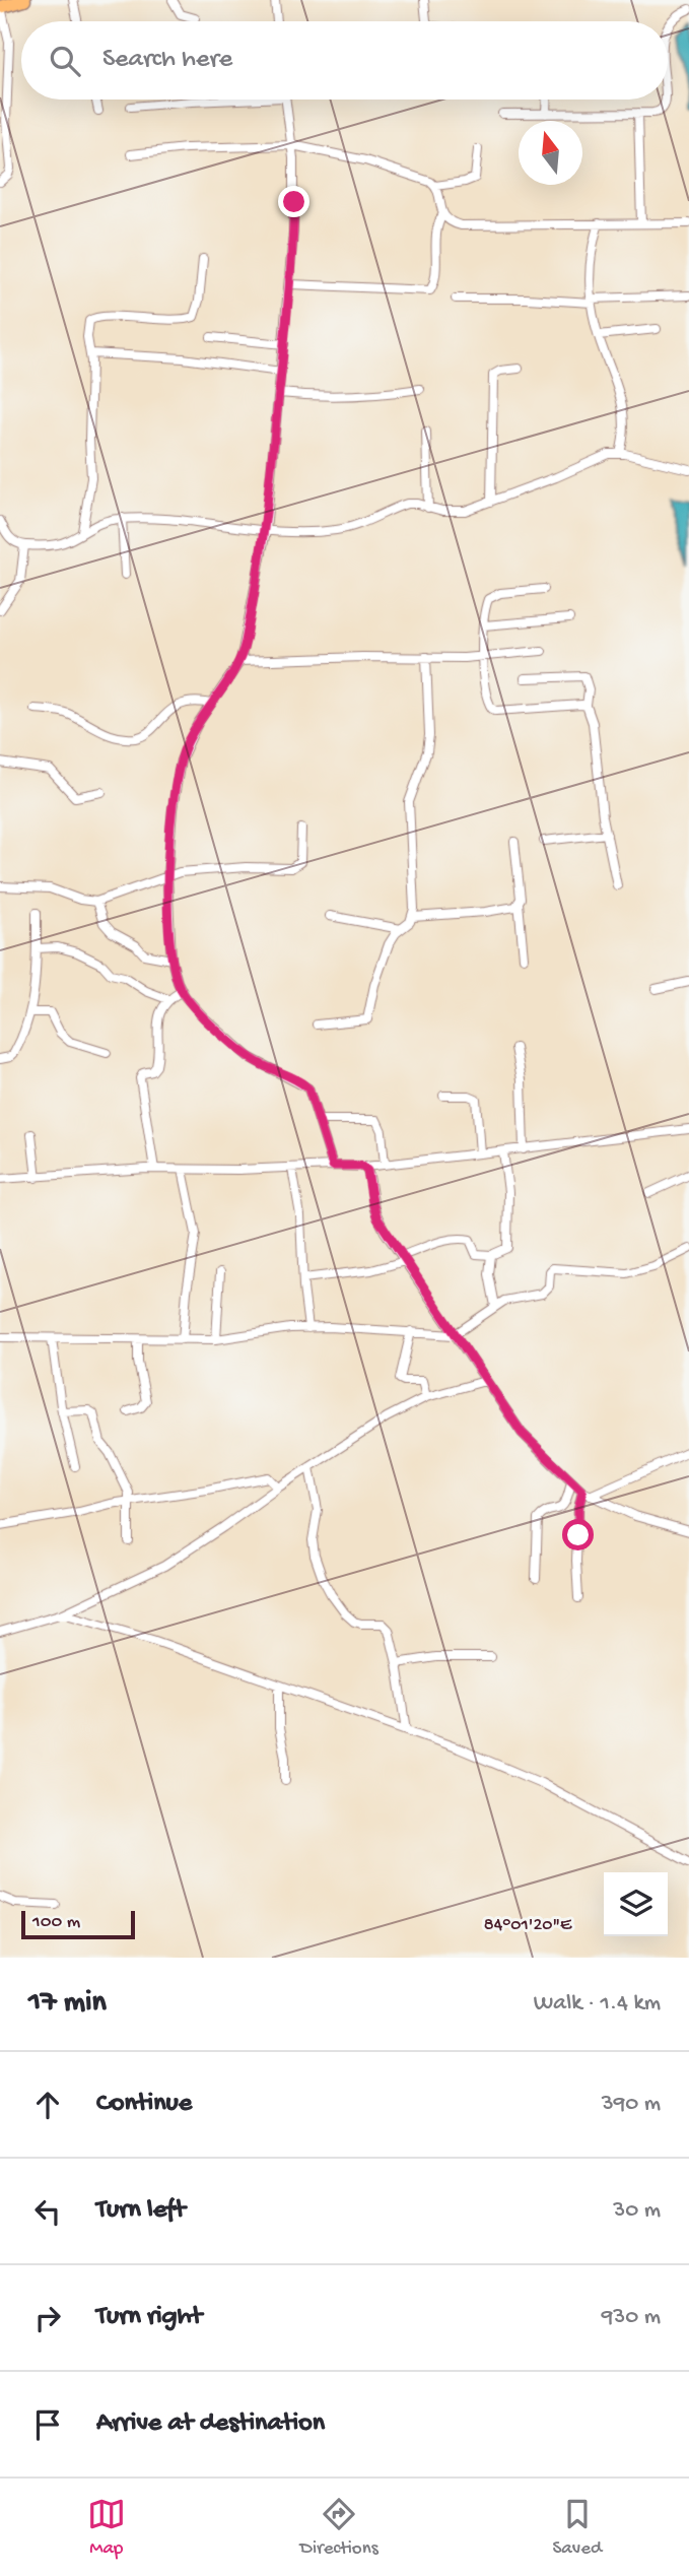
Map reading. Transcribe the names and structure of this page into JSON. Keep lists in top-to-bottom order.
{
  "scale_bar": "100 m",
  "north": "top",
  "page": {
    "search": "Search here",
    "scale": "100 m",
    "heading": ["17 min", "Walk · 1.4 km"],
    "list": [
      ["Continue", "390 m"],
      ["Turn left", "30 m"],
      ["Turn right", "930 m"],
      "Arrive at destination"
    ],
    "nav": ["Map", "Directions", "Saved"]
  },
  "coordinates": ["84°01'20\"E"]
}
